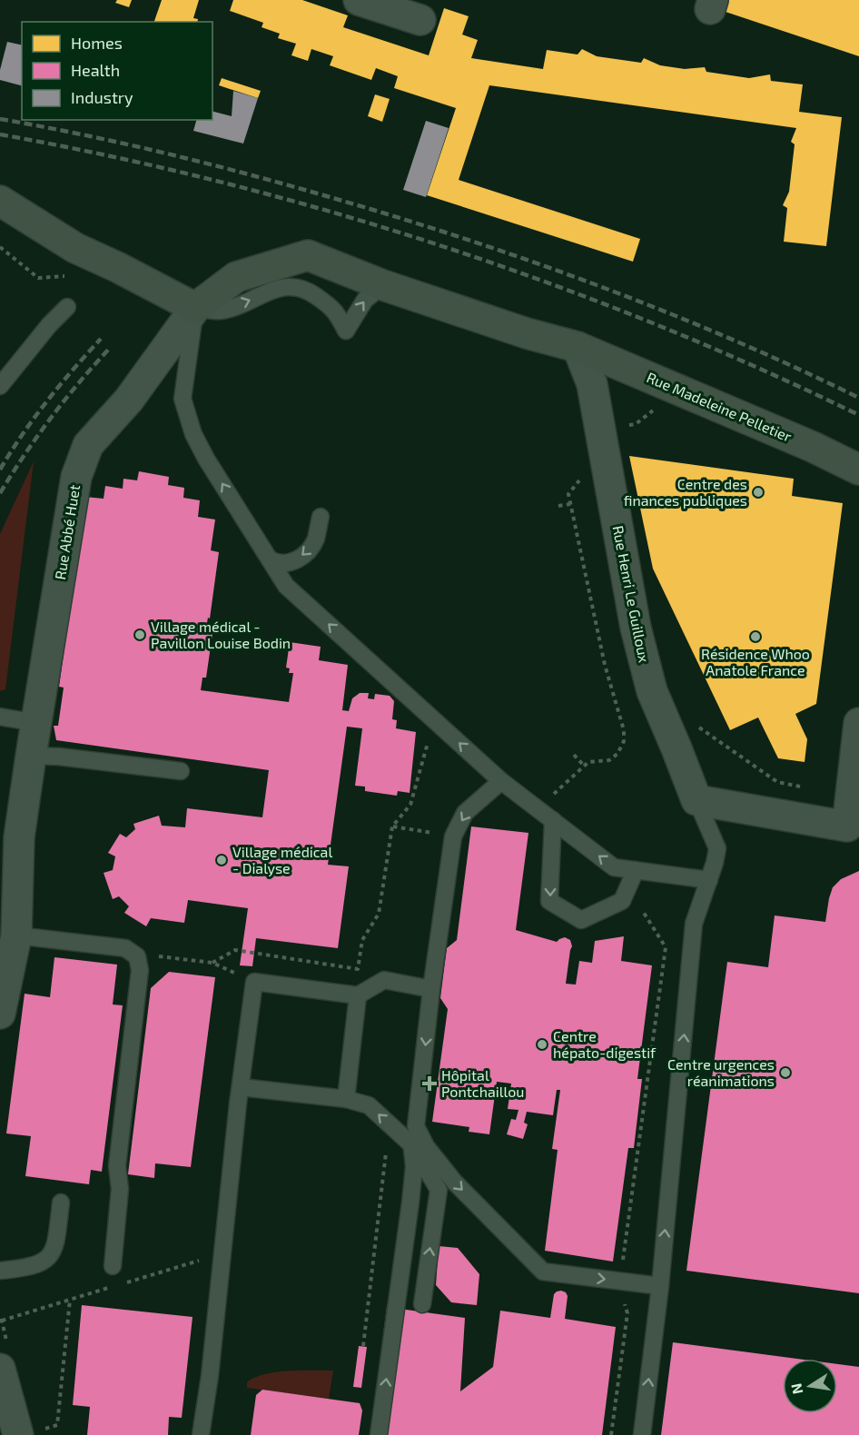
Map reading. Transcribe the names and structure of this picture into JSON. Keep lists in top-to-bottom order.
{
  "streets": {
    "street": ["Rue Madeleine Pelletier", "Rue Abbé Huet", "Rue Henri Le Guilloux"]
  },
  "crossings": [
    ["Rue Madeleine Pelletier", "Rue Henri Le Guilloux"]
  ],
  "places": {
    "other": [
      "Centre des finances publiques",
      "Village médical - Pavillon Louise Bodin",
      "Résidence Whoo Anatole France",
      "Village médical - Dialyse",
      "Centre hépato-digestif",
      "Centre urgences réanimations"
    ],
    "health": ["Hôpital Pontchaillou"]
  },
  "legend": ["Homes", "Health", "Industry"],
  "north": "left"
}
